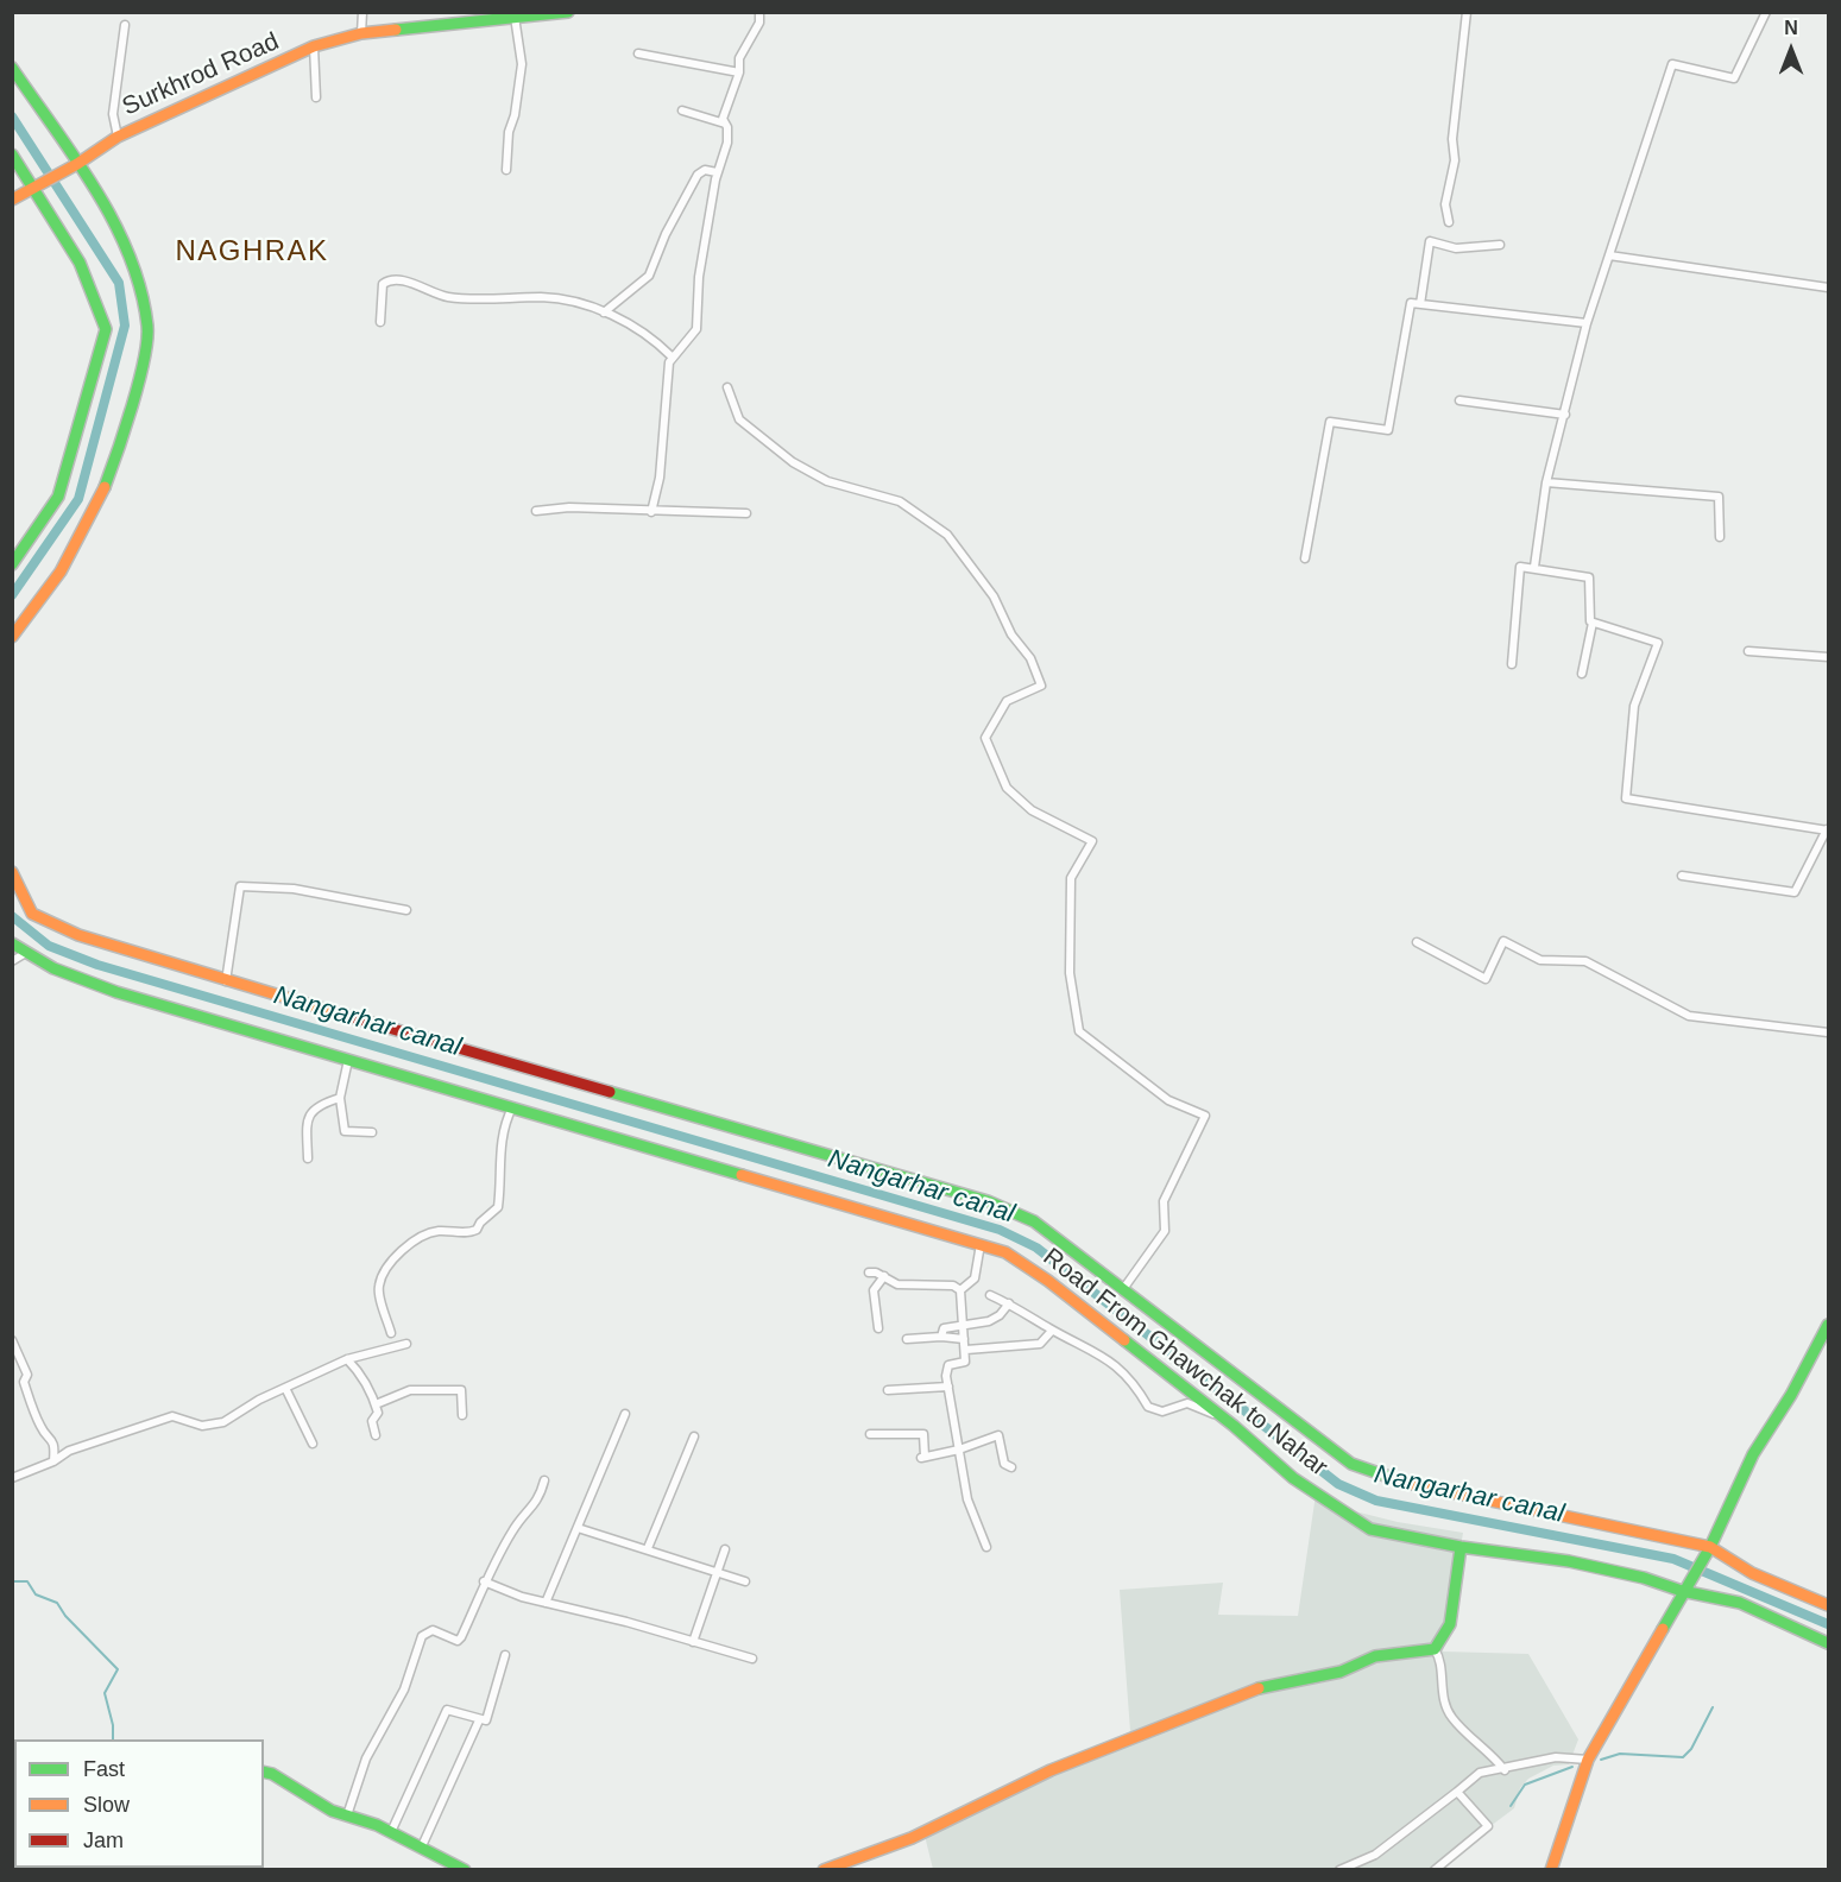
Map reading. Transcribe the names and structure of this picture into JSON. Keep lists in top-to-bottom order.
{
  "streets": {
    "main road": ["Surkhrod Road", "Road From Ghawchak to Nahar"]
  },
  "districts": ["NAGHRAK"],
  "water": ["Nangarhar canal"],
  "legend": ["Fast", "Slow", "Jam"],
  "north": "top"
}
